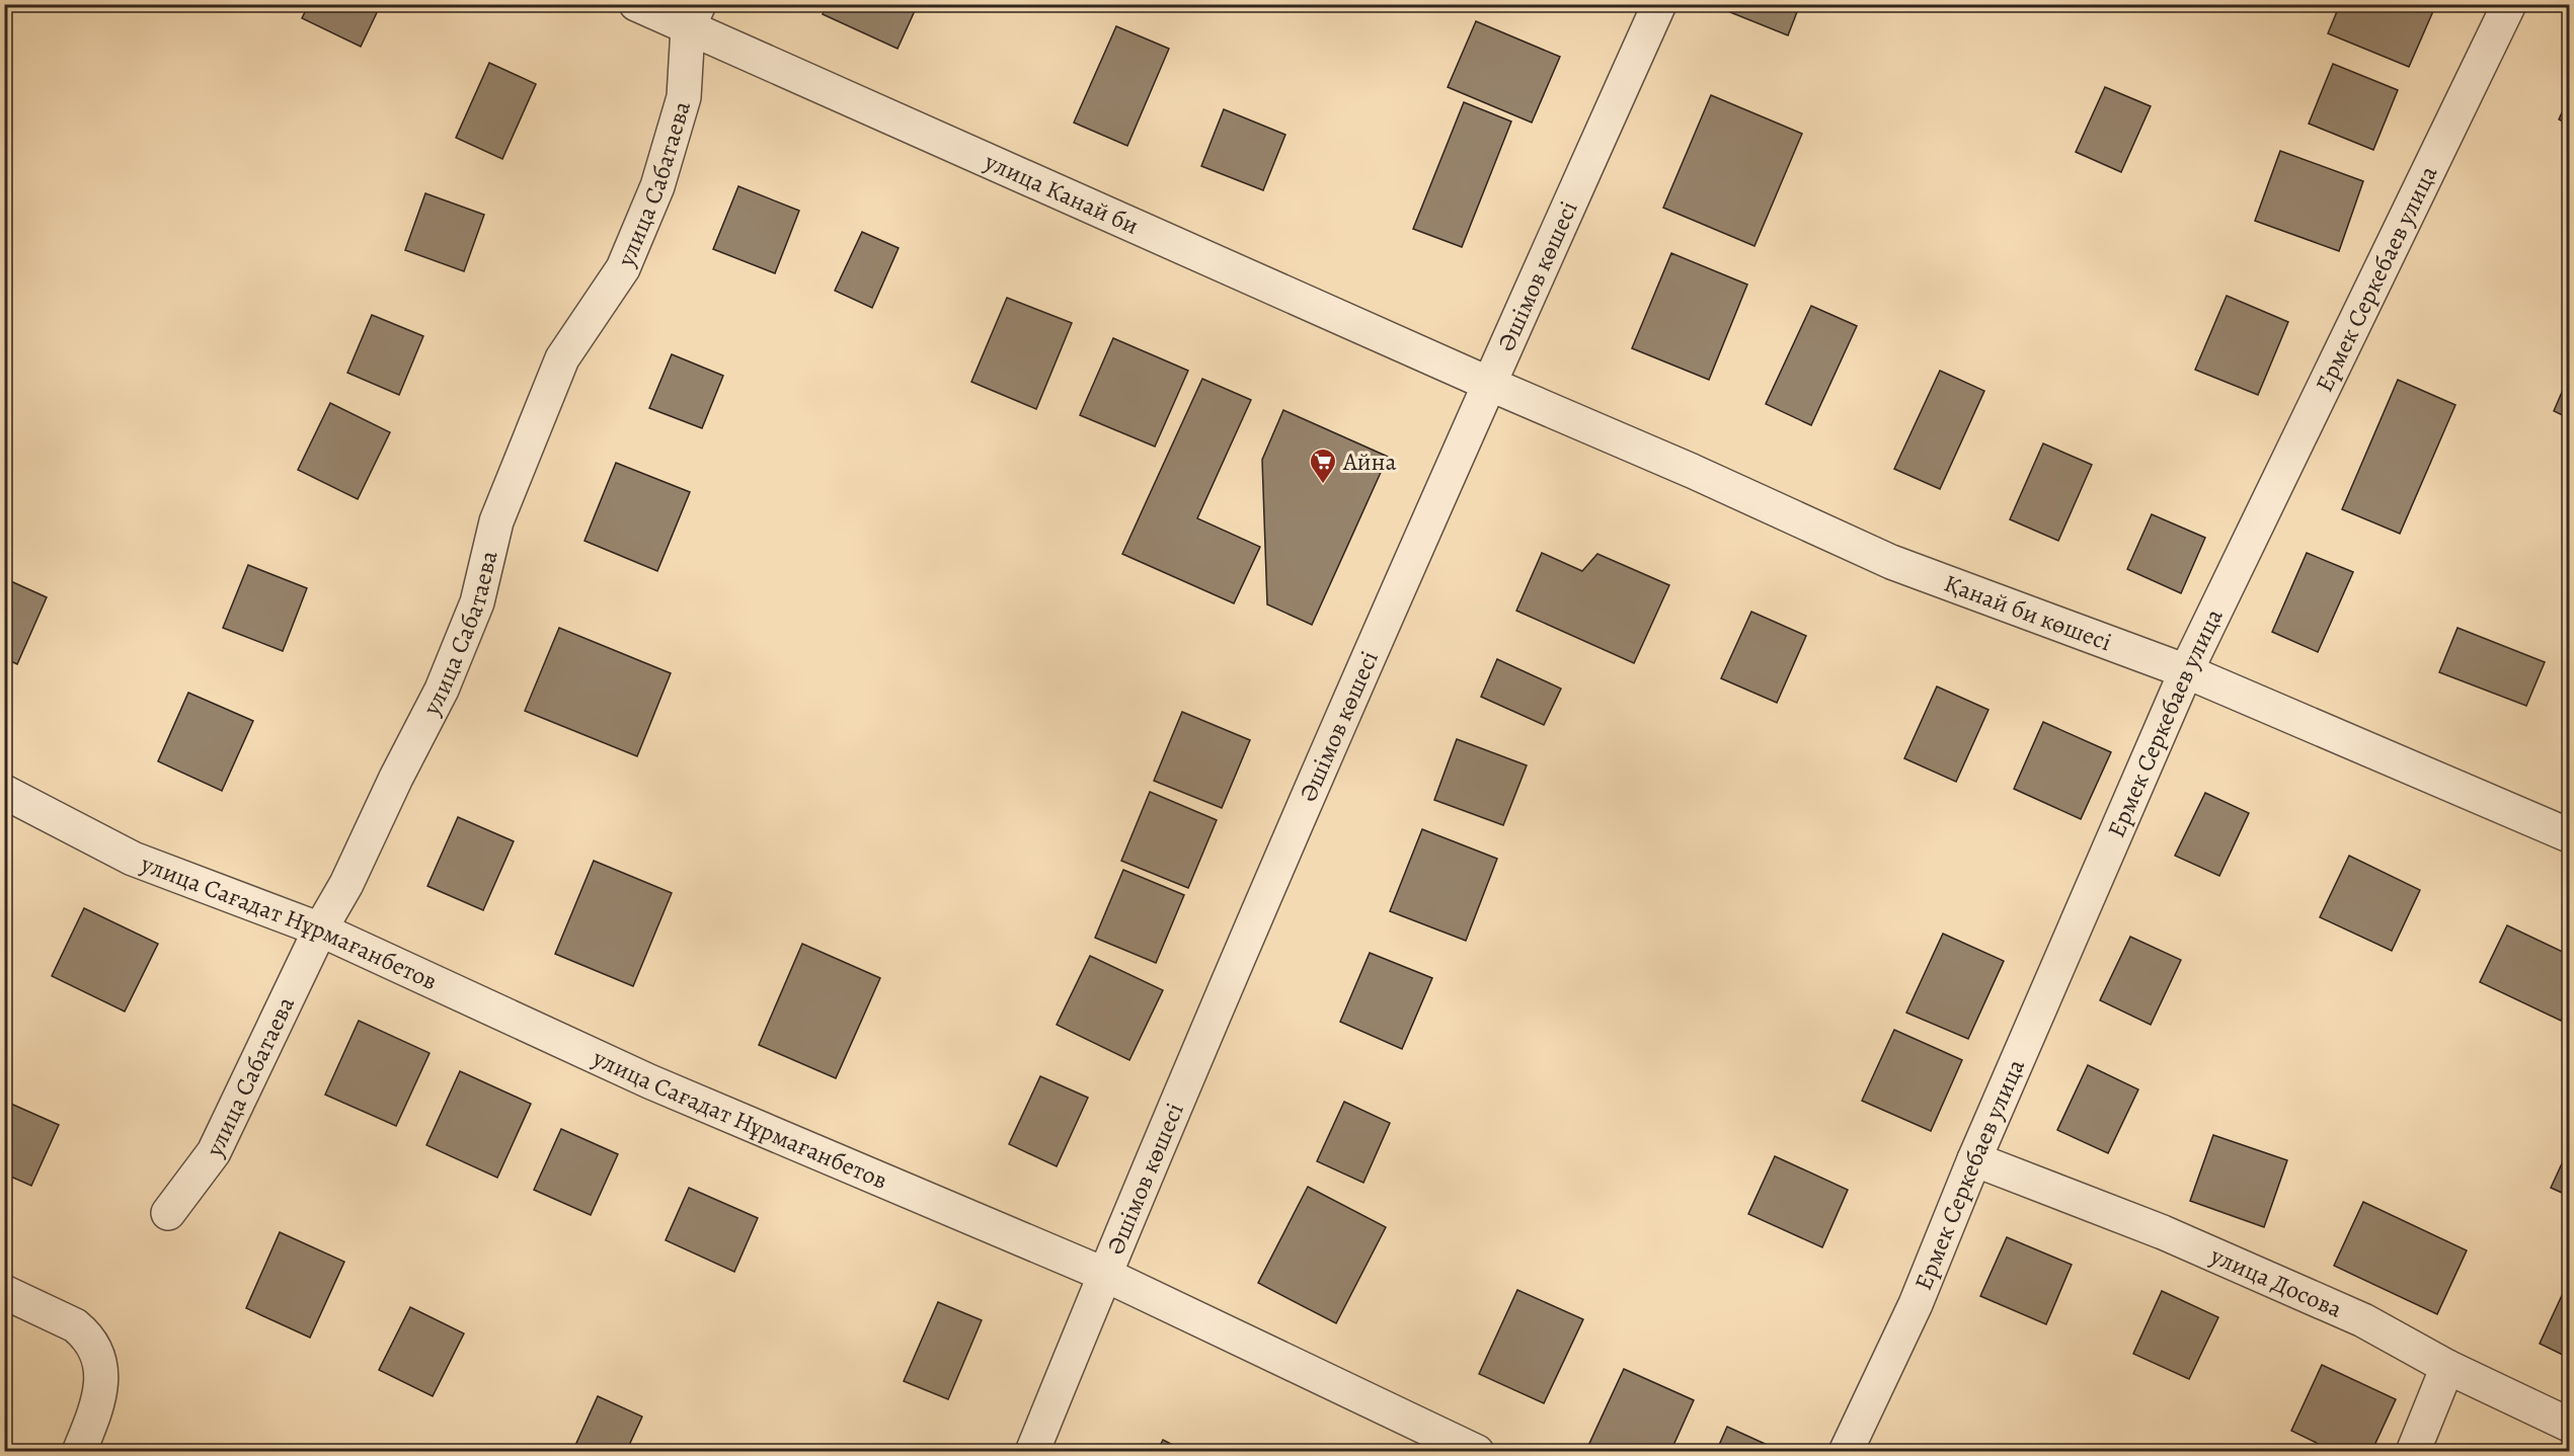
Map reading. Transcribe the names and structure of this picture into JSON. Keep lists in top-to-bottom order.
{
  "streets": {
    "street": [
      "улица Сабатаева",
      "улица Канай би",
      "Әшімов көшесі",
      "Ермек Серкебаев улица",
      "Қанай би көшесі",
      "улица Сағадат Нұрмағанбетов",
      "улица Досова"
    ]
  },
  "crossings": [
    ["улица Сабатаева", "улица Канай би"],
    ["улица Сабатаева", "улица Сағадат Нұрмағанбетов"],
    ["улица Канай би", "Әшімов көшесі"],
    ["улица Канай би", "Қанай би көшесі"],
    ["Әшімов көшесі", "Қанай би көшесі"],
    ["Әшімов көшесі", "улица Сағадат Нұрмағанбетов"],
    ["Ермек Серкебаев улица", "Қанай би көшесі"],
    ["Ермек Серкебаев улица", "улица Досова"]
  ],
  "places": {
    "supermarket": ["Айна"]
  }
}
